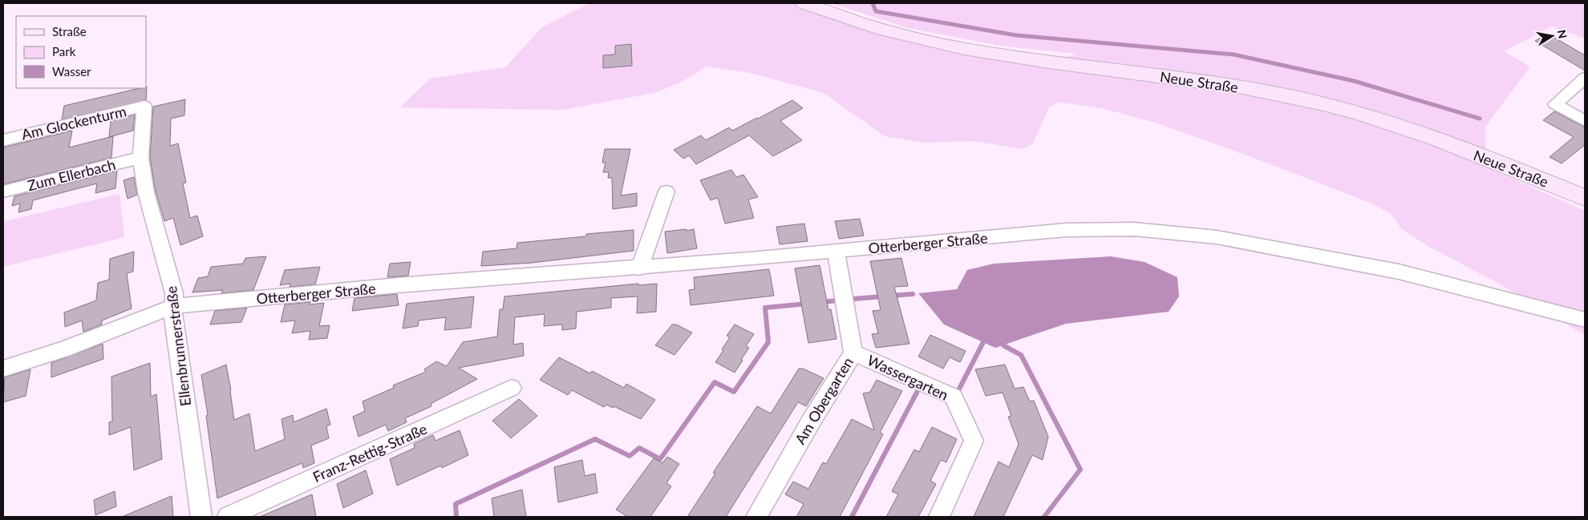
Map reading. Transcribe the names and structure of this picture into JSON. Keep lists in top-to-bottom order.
{
  "streets": {
    "main road": ["Neue Straße"],
    "street": [
      "Am Glockenturm",
      "Zum Ellerbach",
      "Otterberger Straße",
      "Ellenbrunnerstraße",
      "Wassergarten",
      "Am Obergarten",
      "Franz-Rettig-Straße"
    ]
  },
  "crossings": [
    ["Am Glockenturm", "Ellenbrunnerstraße"],
    ["Zum Ellerbach", "Ellenbrunnerstraße"],
    ["Otterberger Straße", "Ellenbrunnerstraße"],
    ["Otterberger Straße", "Am Obergarten"],
    ["Wassergarten", "Am Obergarten"]
  ],
  "legend": ["Straße", "Park", "Wasser"],
  "north": "right"
}
